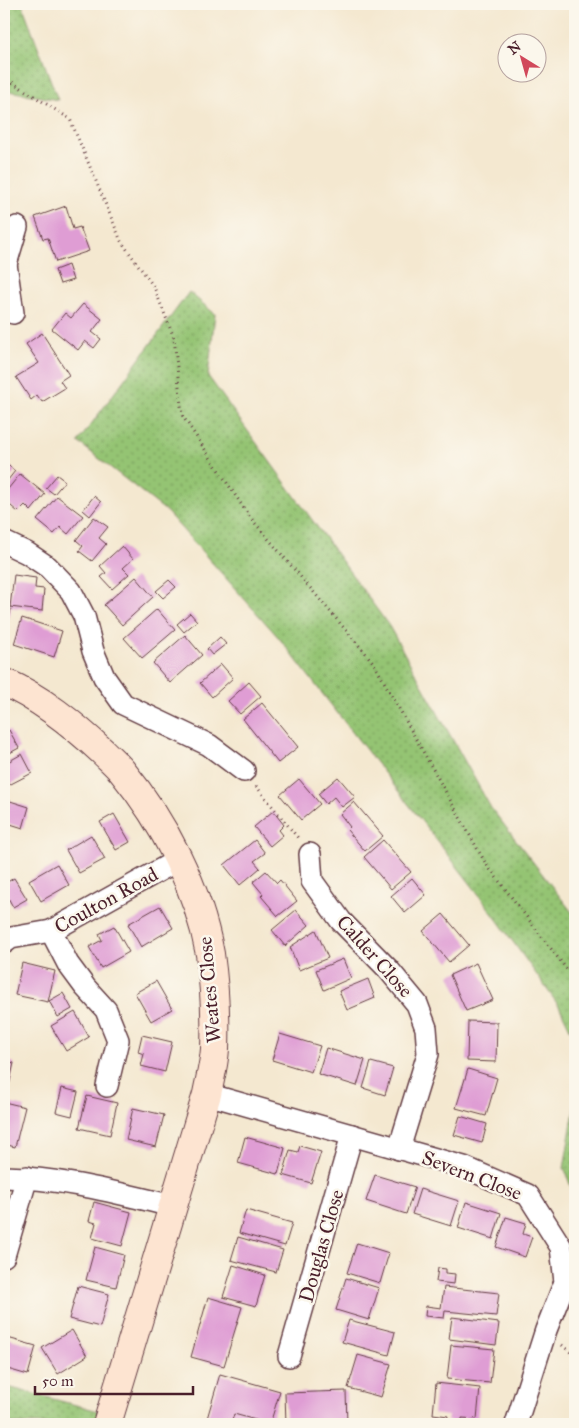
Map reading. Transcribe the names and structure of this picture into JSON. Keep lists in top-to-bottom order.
{
  "streets": {
    "street": [
      "Coulton Road",
      "Calder Close",
      "Weates Close",
      "Severn Close",
      "Douglas Close"
    ]
  },
  "crossings": [
    ["Coulton Road", "Weates Close"],
    ["Calder Close", "Severn Close"],
    ["Weates Close", "Severn Close"],
    ["Severn Close", "Douglas Close"]
  ],
  "scale_bar": "50 m",
  "north": "top left"
}
